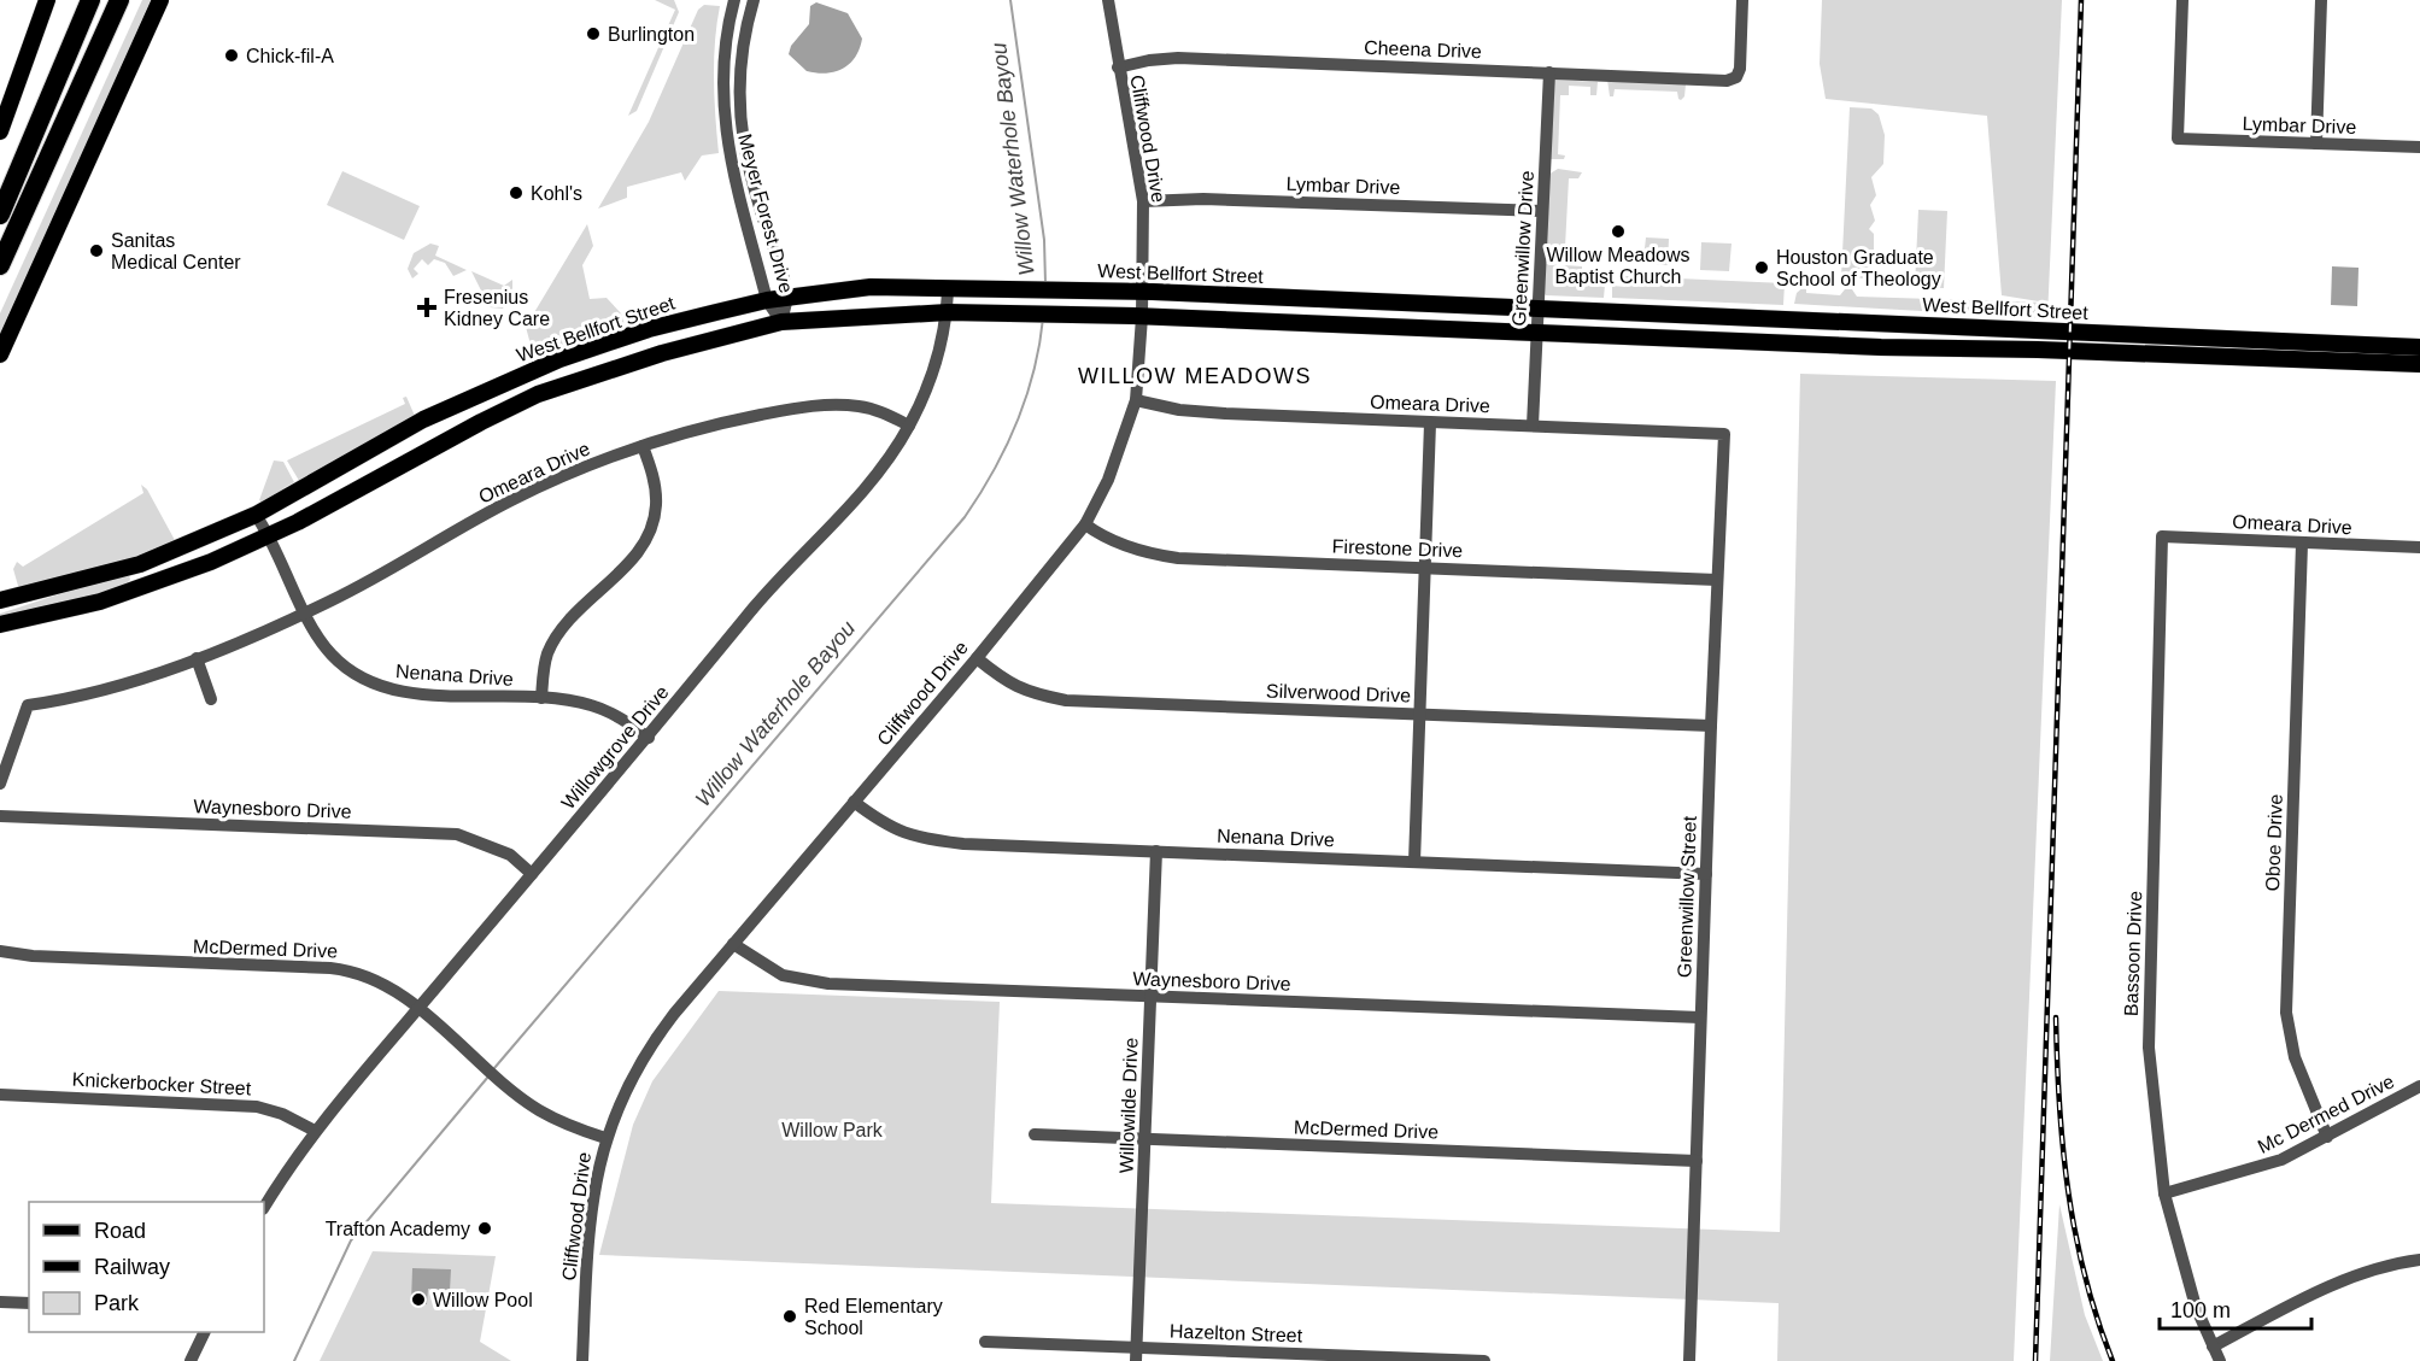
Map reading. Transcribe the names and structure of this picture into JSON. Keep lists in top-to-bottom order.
{
  "streets": {
    "main road": ["West Bellfort Street"],
    "street": [
      "Cheena Drive",
      "Lymbar Drive",
      "Cliffwood Drive",
      "Meyer Forest Drive",
      "Greenwillow Drive",
      "Omeara Drive",
      "Firestone Drive",
      "Nenana Drive",
      "Silverwood Drive",
      "Willowgrove Drive",
      "Waynesboro Drive",
      "Oboe Drive",
      "Greenwillow Street",
      "McDermed Drive",
      "Bassoon Drive",
      "Knickerbocker Street",
      "Willowilde Drive",
      "Mc Dermed Drive",
      "Hazelton Street"
    ]
  },
  "crossings": [
    ["Cheena Drive", "Cliffwood Drive"],
    ["Cheena Drive", "Greenwillow Drive"],
    ["Lymbar Drive", "Cliffwood Drive"],
    ["Lymbar Drive", "Greenwillow Drive"],
    ["Cliffwood Drive", "West Bellfort Street"],
    ["Cliffwood Drive", "Omeara Drive"],
    ["Cliffwood Drive", "Firestone Drive"],
    ["Cliffwood Drive", "Nenana Drive"],
    ["Cliffwood Drive", "Silverwood Drive"],
    ["Cliffwood Drive", "Waynesboro Drive"],
    ["Cliffwood Drive", "McDermed Drive"],
    ["Meyer Forest Drive", "West Bellfort Street"],
    ["Greenwillow Drive", "West Bellfort Street"],
    ["Greenwillow Drive", "Omeara Drive"],
    ["West Bellfort Street", "Nenana Drive"],
    ["West Bellfort Street", "Willowgrove Drive"],
    ["Omeara Drive", "Nenana Drive"],
    ["Omeara Drive", "Willowgrove Drive"],
    ["Omeara Drive", "Oboe Drive"],
    ["Omeara Drive", "Greenwillow Street"],
    ["Omeara Drive", "Bassoon Drive"],
    ["Firestone Drive", "Greenwillow Street"],
    ["Nenana Drive", "Willowgrove Drive"],
    ["Nenana Drive", "Greenwillow Street"],
    ["Nenana Drive", "Willowilde Drive"],
    ["Silverwood Drive", "Greenwillow Street"],
    ["Willowgrove Drive", "Waynesboro Drive"],
    ["Willowgrove Drive", "McDermed Drive"],
    ["Willowgrove Drive", "Knickerbocker Street"],
    ["Waynesboro Drive", "Greenwillow Street"],
    ["Waynesboro Drive", "Willowilde Drive"],
    ["Oboe Drive", "Mc Dermed Drive"],
    ["Greenwillow Street", "McDermed Drive"],
    ["McDermed Drive", "Willowilde Drive"],
    ["Bassoon Drive", "Mc Dermed Drive"],
    ["Willowilde Drive", "Hazelton Street"]
  ],
  "districts": ["WILLOW MEADOWS"],
  "water": ["Willow Waterhole Bayou"],
  "parks": ["Willow Park"],
  "places": {
    "other": [
      "Burlington",
      "Chick-fil-A",
      "Kohl's",
      "Willow Meadows Baptist Church",
      "Sanitas Medical Center",
      "Houston Graduate School of Theology",
      "Trafton Academy",
      "Willow Pool",
      "Red Elementary School"
    ],
    "health": ["Fresenius Kidney Care"]
  },
  "legend": ["Road", "Railway", "Park"],
  "scale_bar": "100 m"
}
